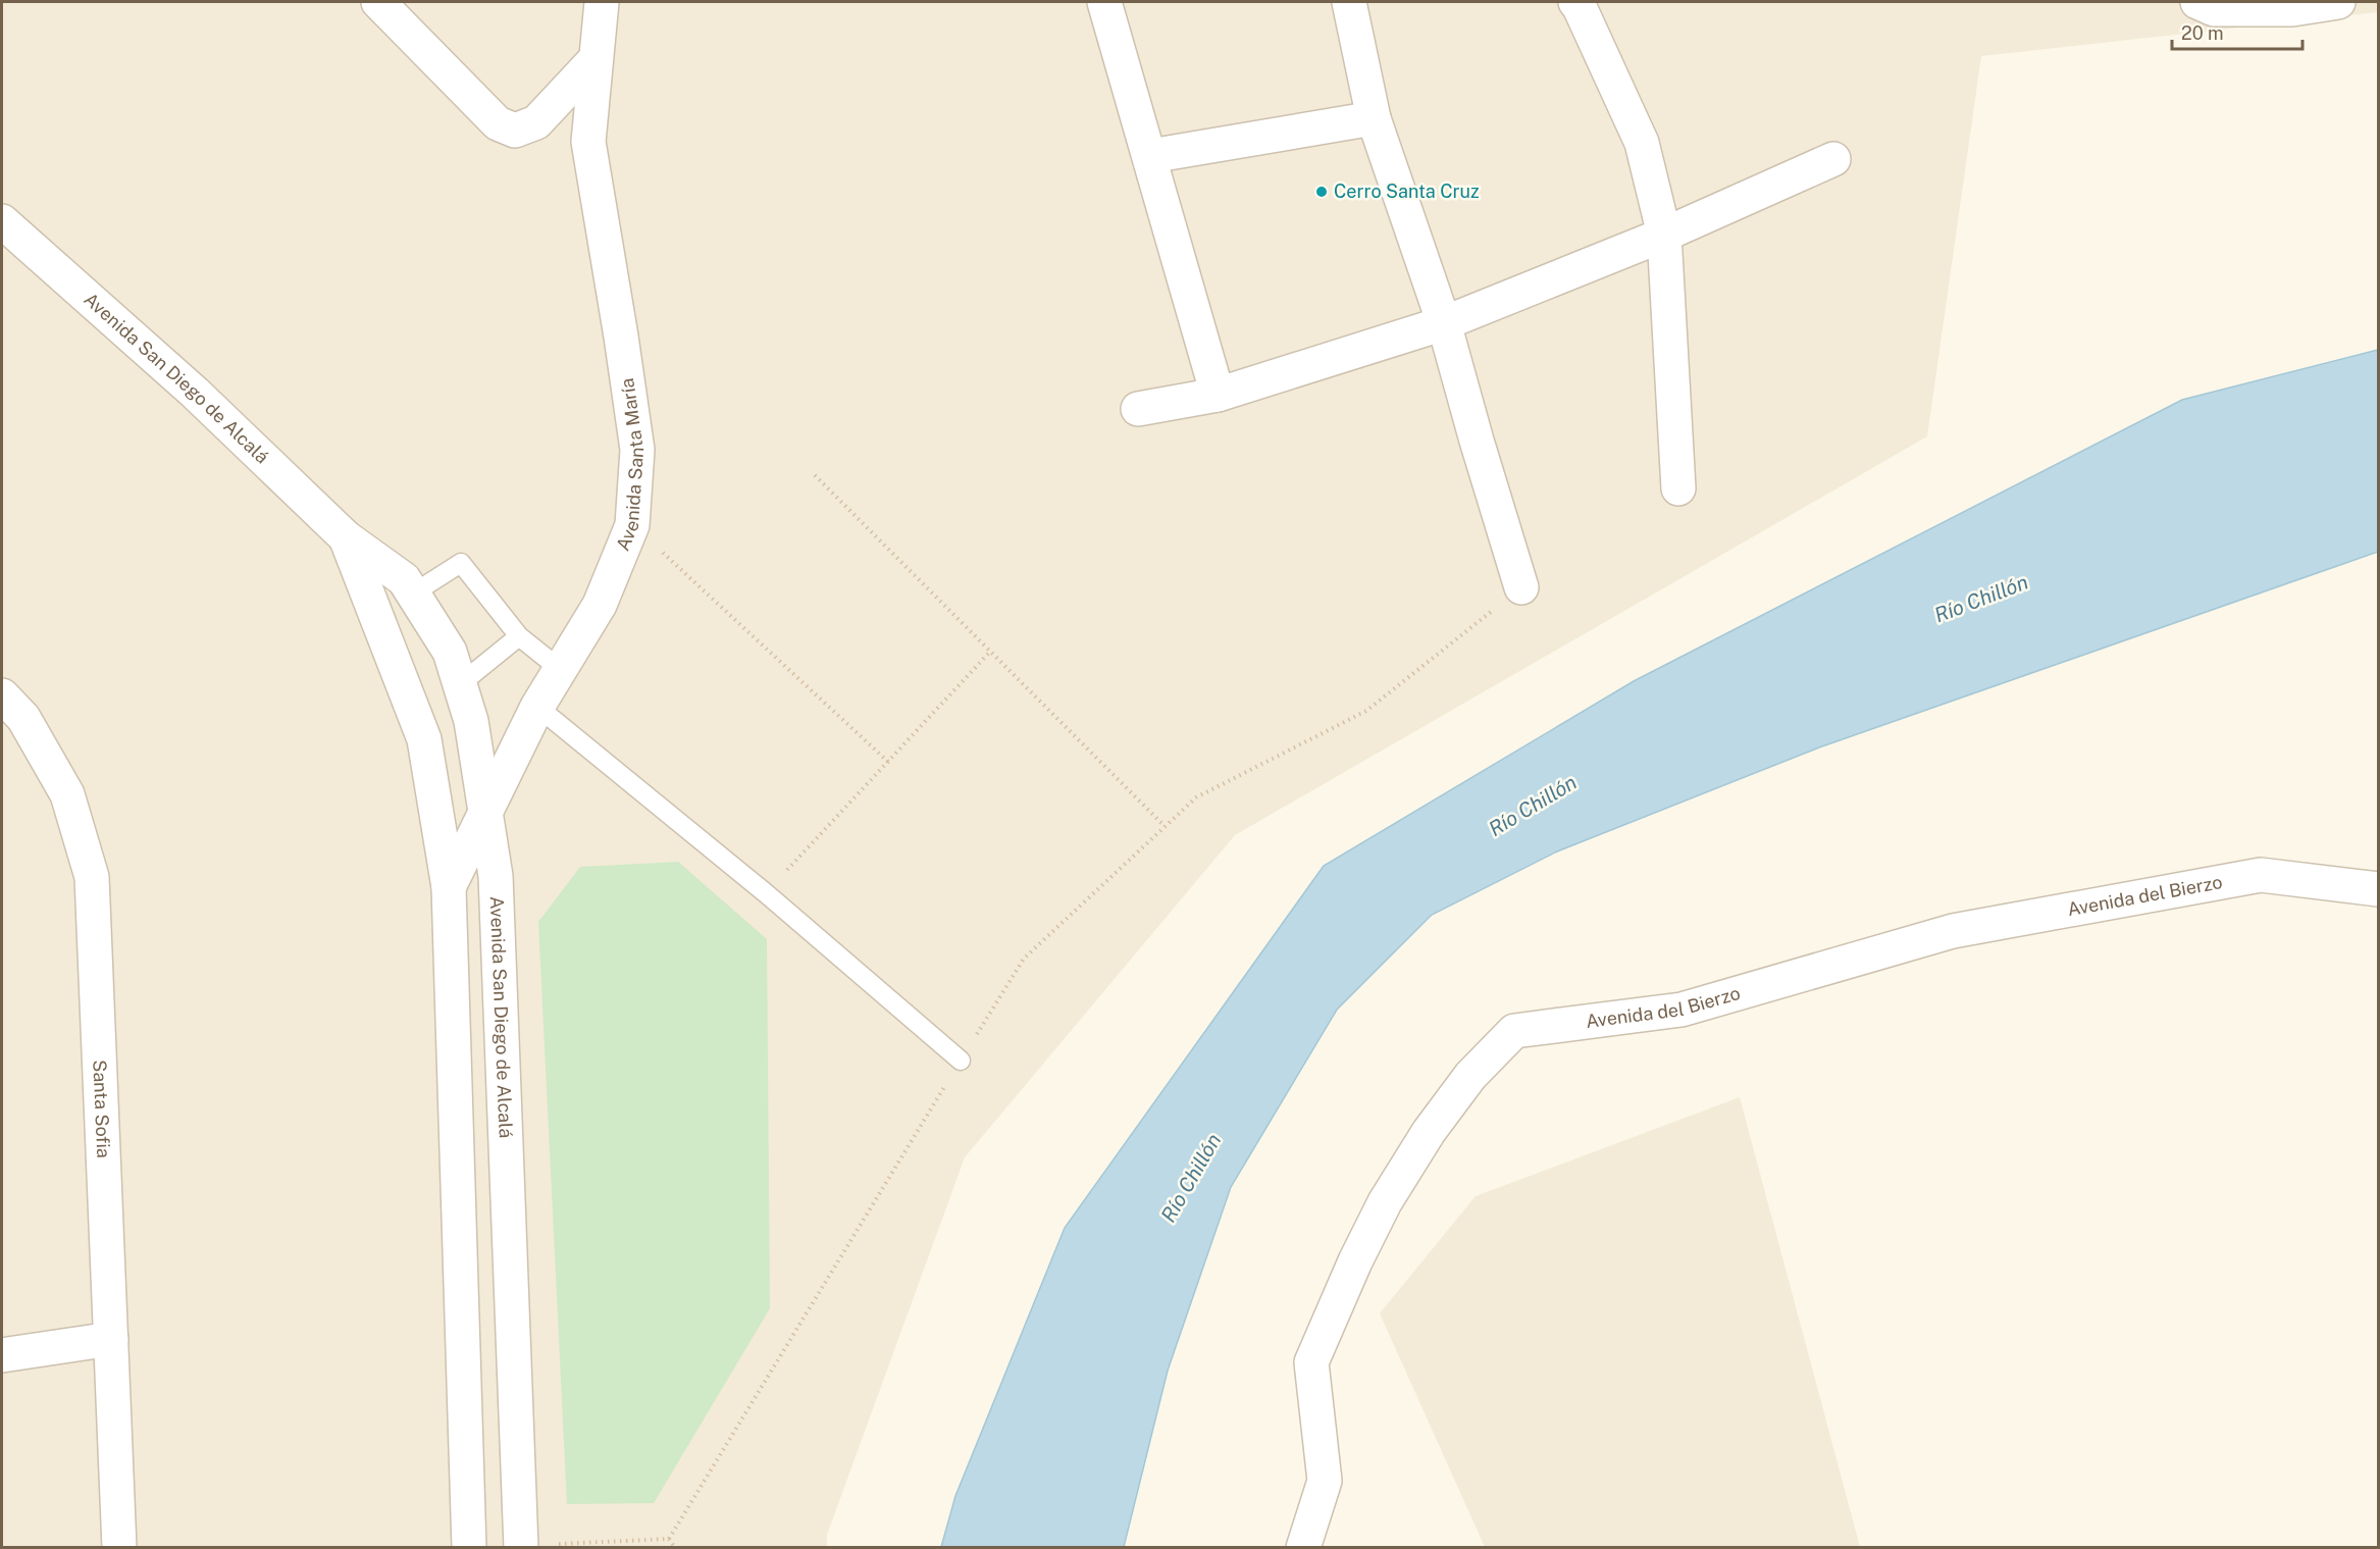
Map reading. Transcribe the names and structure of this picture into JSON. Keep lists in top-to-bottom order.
{
  "streets": {
    "street": [
      "Avenida San Diego de Alcalá",
      "Avenida Santa María",
      "Avenida del Bierzo",
      "Santa Sofia"
    ]
  },
  "crossings": [
    ["Avenida San Diego de Alcalá", "Avenida Santa María"]
  ],
  "water": ["Río Chillón"],
  "places": ["Cerro Santa Cruz"],
  "scale_bar": "20 m"
}
